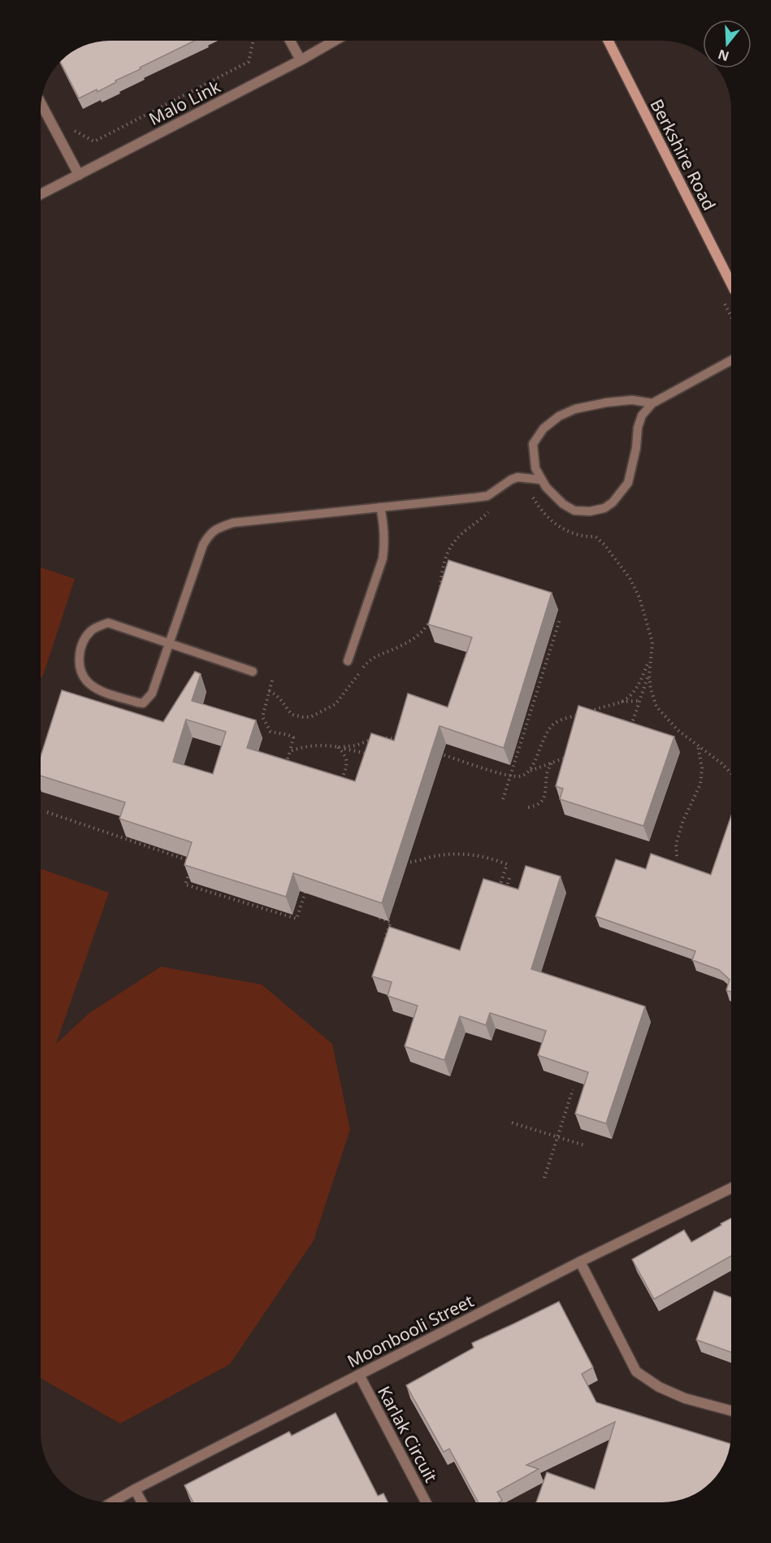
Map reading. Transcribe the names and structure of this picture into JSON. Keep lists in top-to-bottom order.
{
  "streets": {
    "main road": ["Berkshire Road"],
    "street": ["Malo Link", "Moonbooli Street", "Karlak Circuit"]
  },
  "crossings": [
    ["Moonbooli Street", "Karlak Circuit"]
  ],
  "north": "bottom"
}
